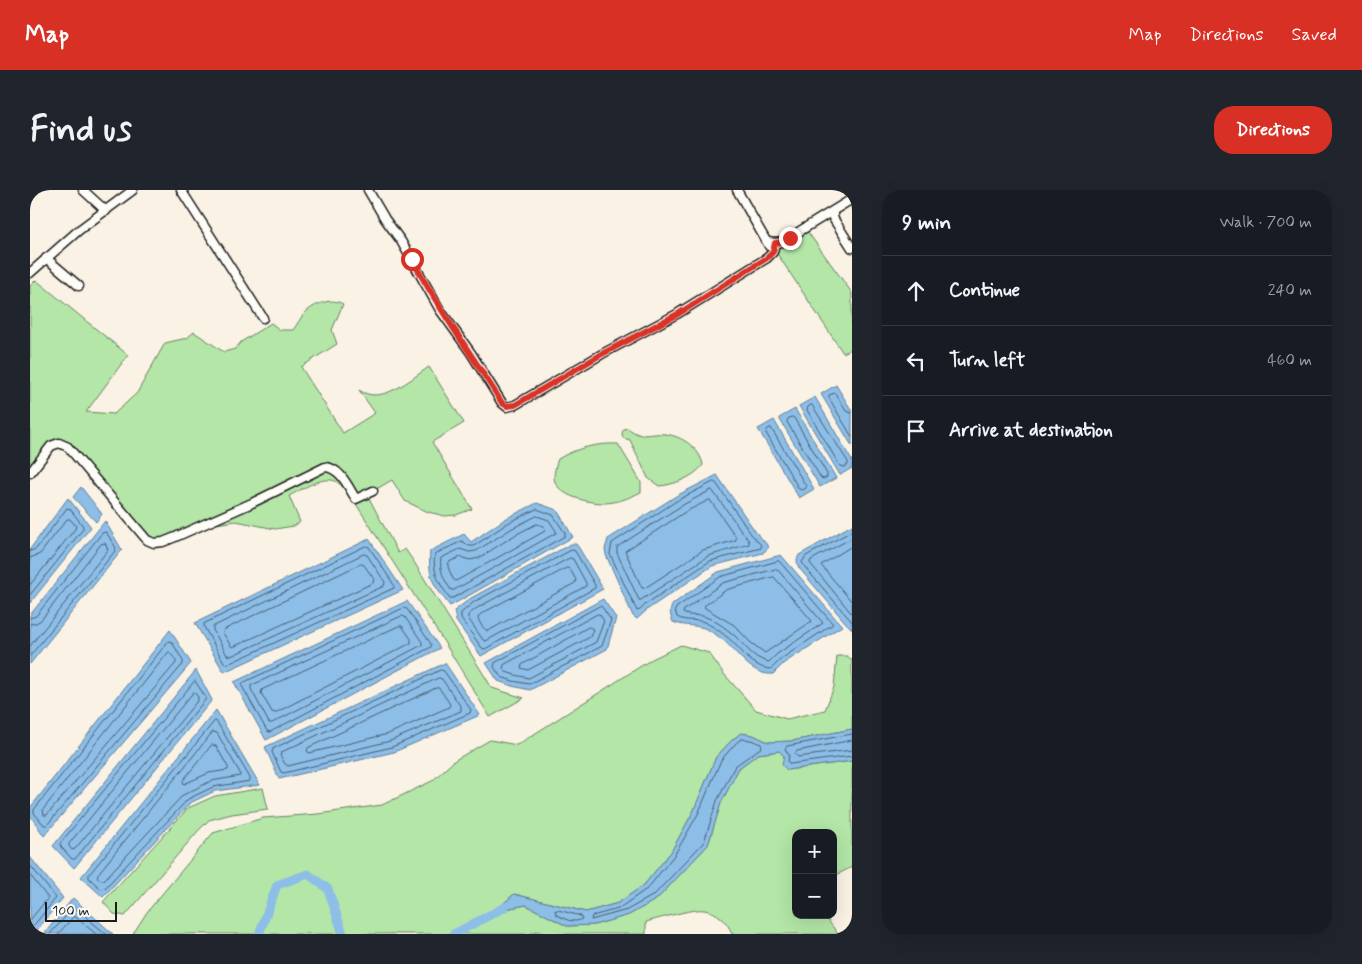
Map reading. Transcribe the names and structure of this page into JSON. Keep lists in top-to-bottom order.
{
  "scale_bar": "100 m",
  "page": {
    "header": "Map",
    "nav": ["Map", "Directions", "Saved"],
    "buttons": "Directions",
    "title": "Find us",
    "heading": ["9 min", "Walk · 700 m"],
    "list": [
      ["Continue", "240 m"],
      ["Turn left", "460 m"],
      "Arrive at destination"
    ],
    "map_buttons": ["+", "−"],
    "scale": "100 m"
  }
}
